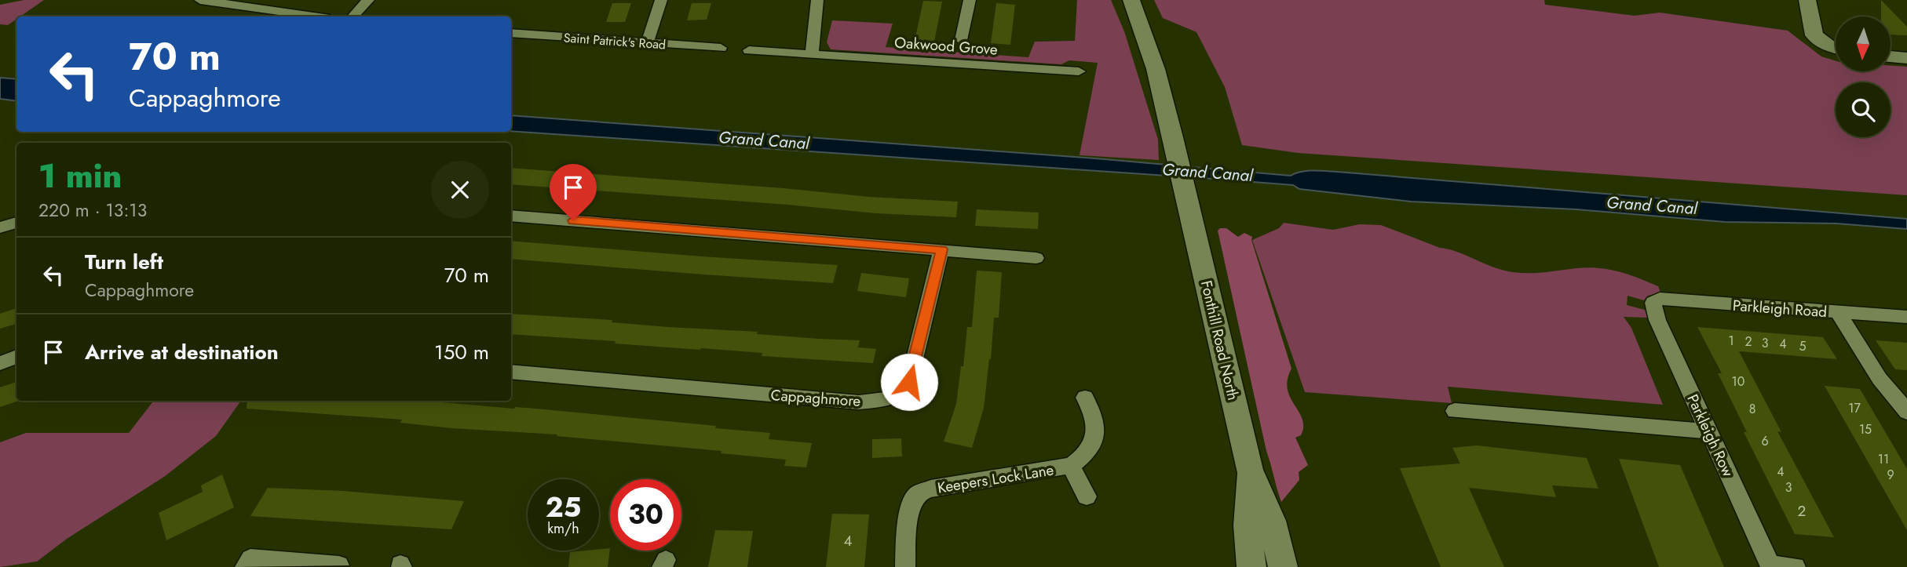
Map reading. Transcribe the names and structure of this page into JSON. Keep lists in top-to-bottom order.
{
  "streets": {
    "main road": ["Fonthill Road North"],
    "street": [
      "Saint Patrick's Road",
      "Oakwood Grove",
      "Parkleigh Road",
      "Cappaghmore",
      "Parkleigh Row",
      "Keepers Lock Lane"
    ]
  },
  "crossings": [
    ["Parkleigh Road", "Parkleigh Row"]
  ],
  "water": ["Grand Canal"],
  "house_numbers": [
    "1",
    "2",
    "3",
    "4",
    "5",
    "10",
    "17",
    "8",
    "15",
    "6",
    "11",
    "4",
    "9",
    "3",
    "2",
    "4"
  ],
  "north": "bottom",
  "page": {
    "turn": ["70 m", "Cappaghmore"],
    "heading": ["1 min", "220 m · 13:13"],
    "list": [
      {
        "name": "Turn left",
        "note": "Cappaghmore",
        "value": "70 m"
      },
      {
        "name": "Arrive at destination",
        "value": "150 m"
      }
    ],
    "speed": "25 km/h",
    "limit": "30"
  }
}
